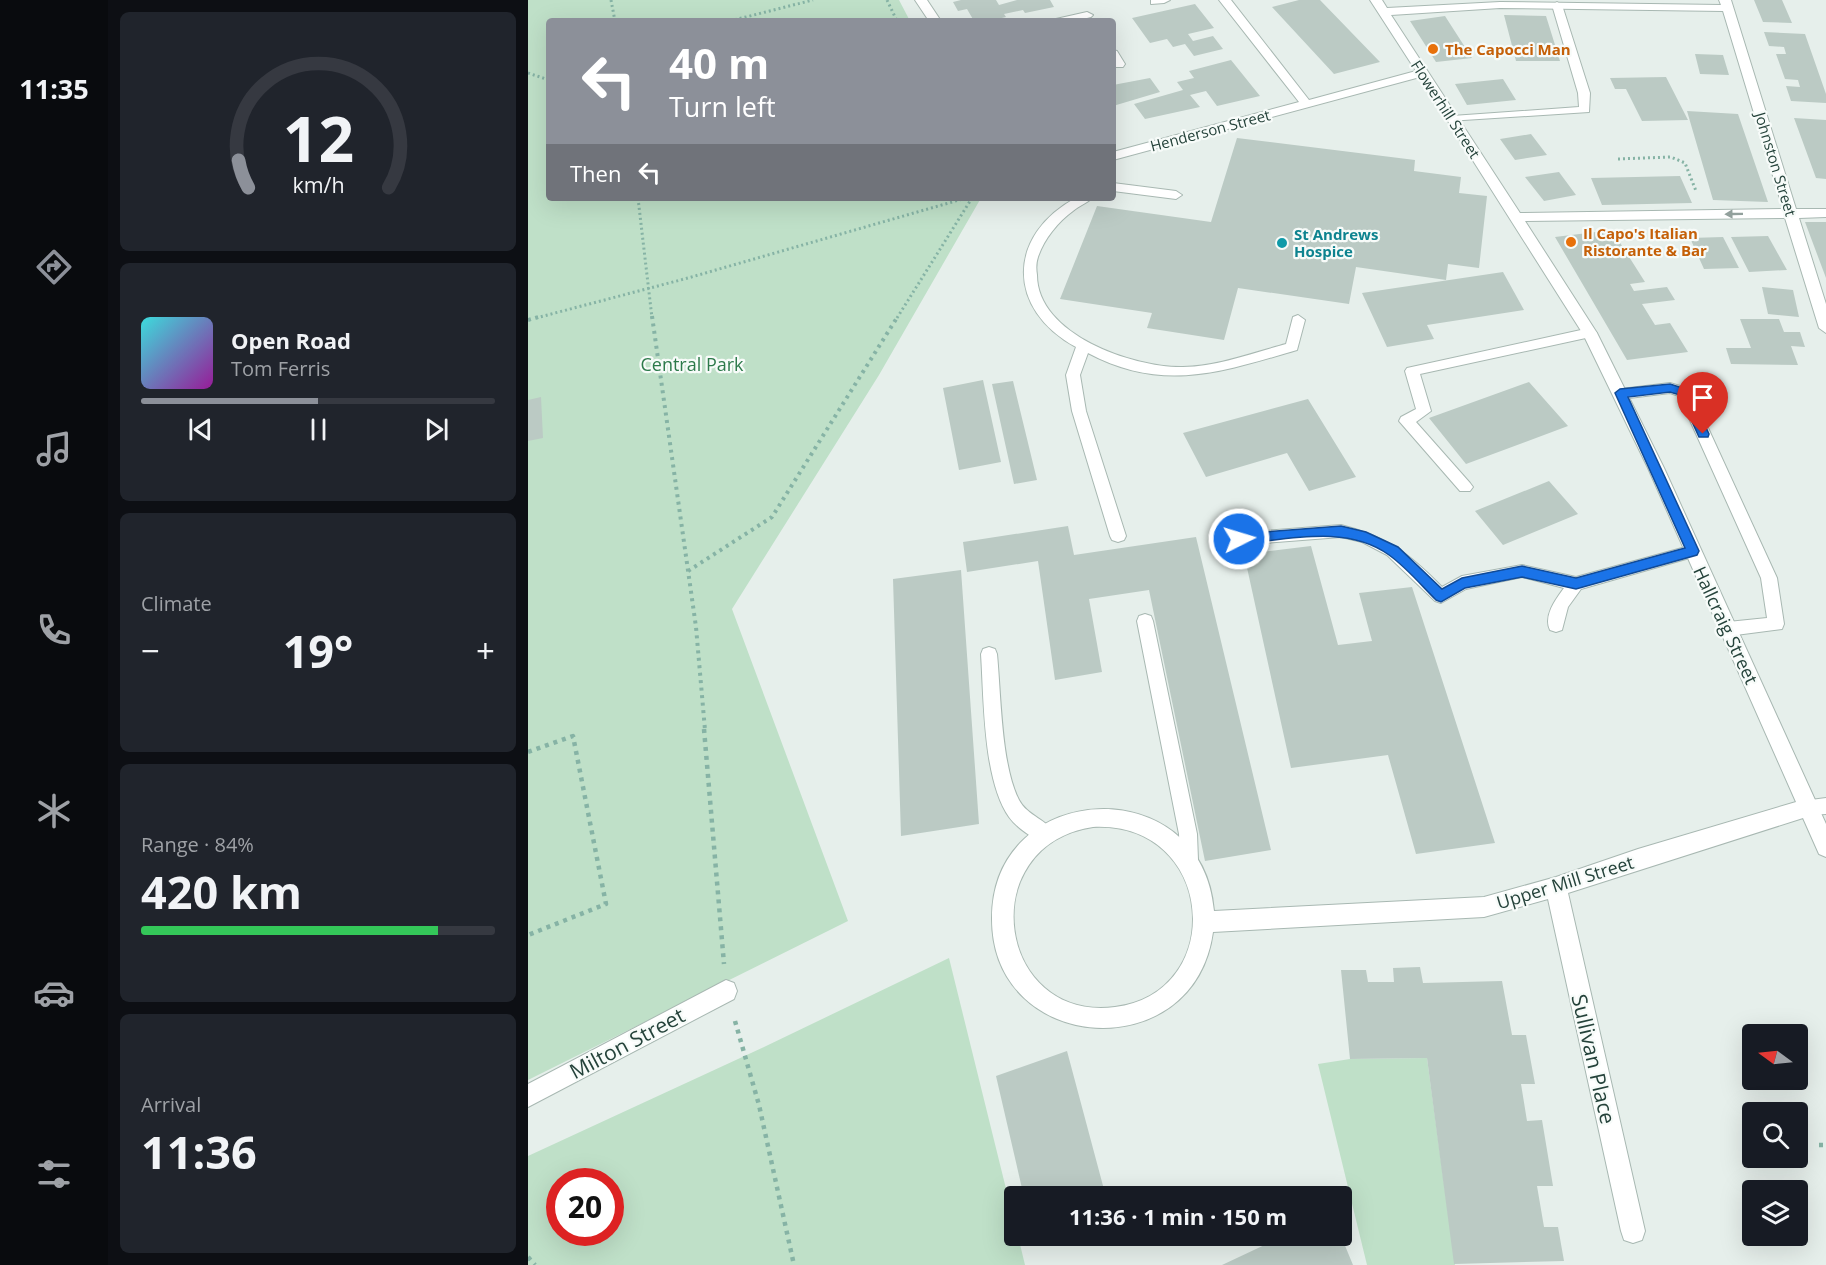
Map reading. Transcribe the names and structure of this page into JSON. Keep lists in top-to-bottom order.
{
  "streets": {
    "street": [
      "Flowerhill Street",
      "Henderson Street",
      "Johnston Street",
      "Hallcraig Street",
      "Upper Mill Street",
      "Milton Street",
      "Sullivan Place"
    ]
  },
  "crossings": [
    ["Flowerhill Street", "Henderson Street"],
    ["Flowerhill Street", "Hallcraig Street"],
    ["Hallcraig Street", "Upper Mill Street"],
    ["Upper Mill Street", "Sullivan Place"]
  ],
  "parks": ["Central Park"],
  "places": ["The Capocci Man", "Il Capo's Italian Ristorante & Bar", "St Andrews Hospice"],
  "north": "left",
  "page": {
    "tabs": "11:35",
    "turn": ["40 m", "Turn left"],
    "then": "Then",
    "song": ["Open Road", "Tom Ferris"],
    "tile": [
      "Climate",
      ["Range · 84%", "420 km"],
      ["Arrival", "11:36"]
    ],
    "heat": ["−", "19°", "+"],
    "limit": "20",
    "trip": "11:36 · 1 min · 150 m",
    "gauge": ["12", "km/h"]
  }
}
